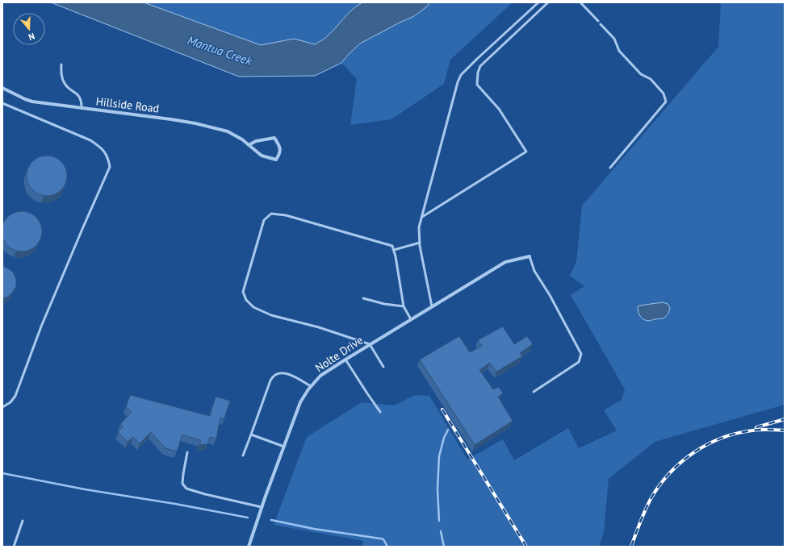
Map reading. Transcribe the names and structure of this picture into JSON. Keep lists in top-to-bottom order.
{
  "streets": {
    "street": ["Hillside Road", "Nolte Drive"]
  },
  "water": ["Mantua Creek"],
  "north": "bottom"
}
